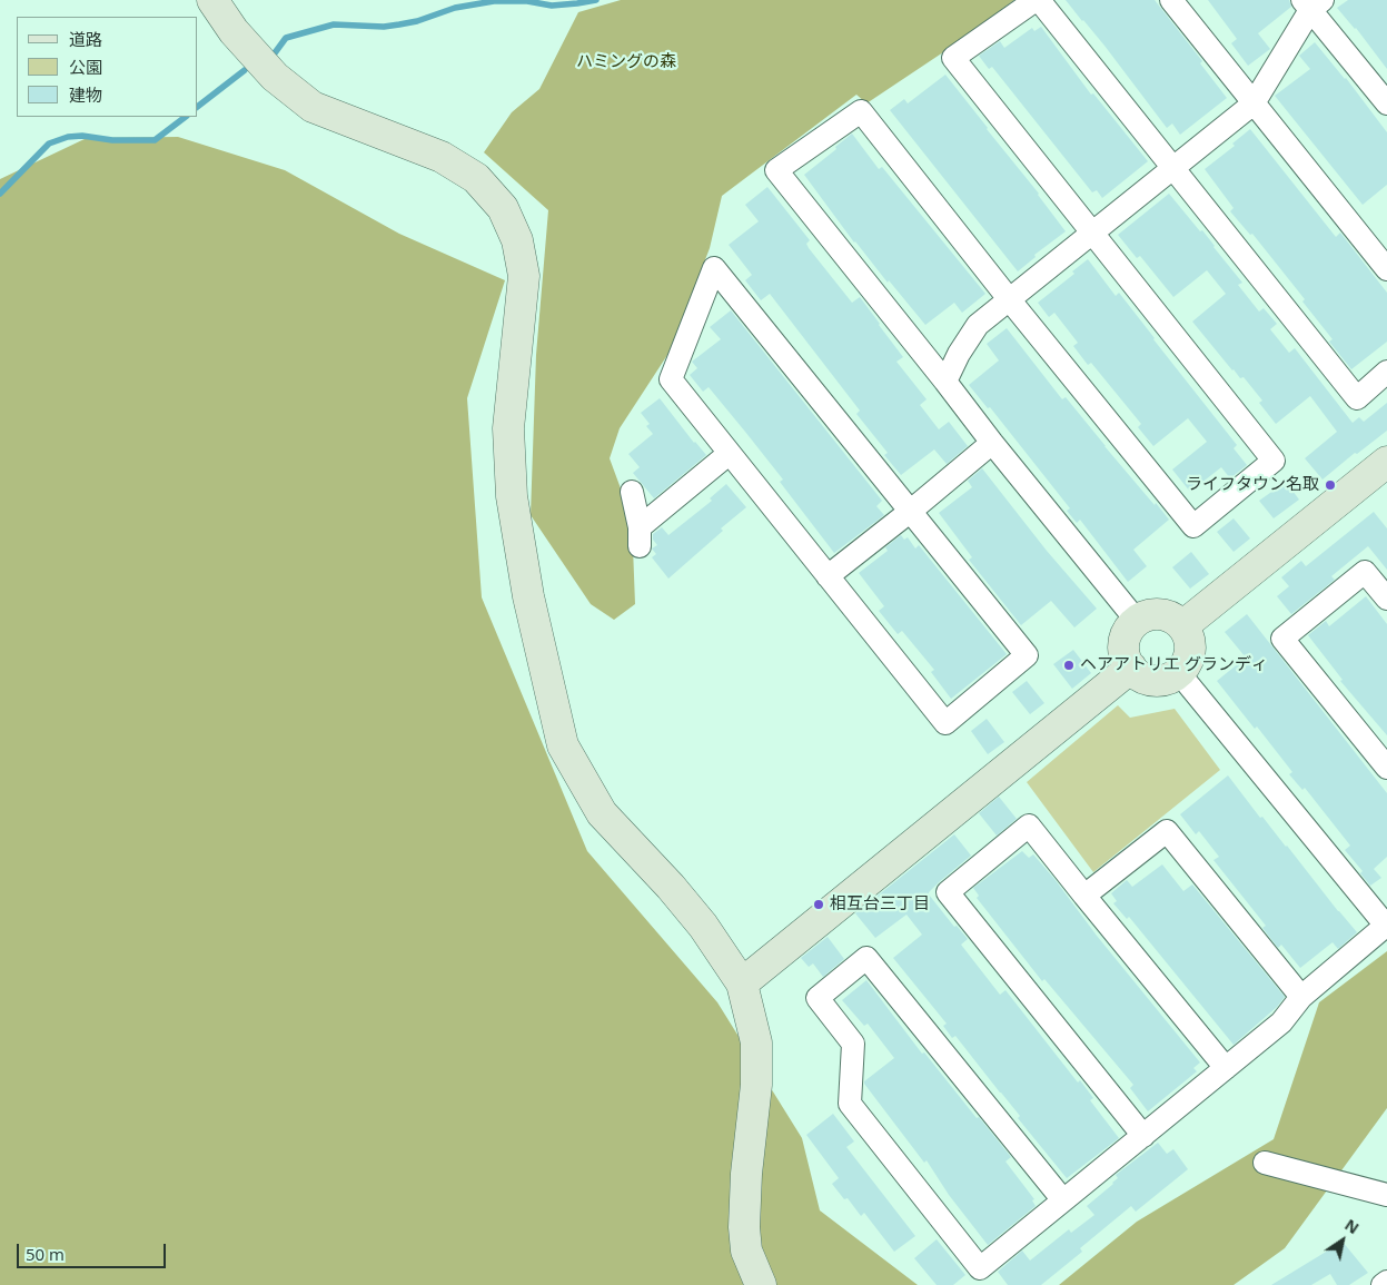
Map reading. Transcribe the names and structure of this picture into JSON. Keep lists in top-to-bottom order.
{
  "parks": ["ハミングの森"],
  "places": ["ライフタウン名取", "ヘアアトリエ グランディ", "相互台三丁目"],
  "legend": ["道路", "公園", "建物"],
  "scale_bar": "50 m",
  "north": "top right"
}
